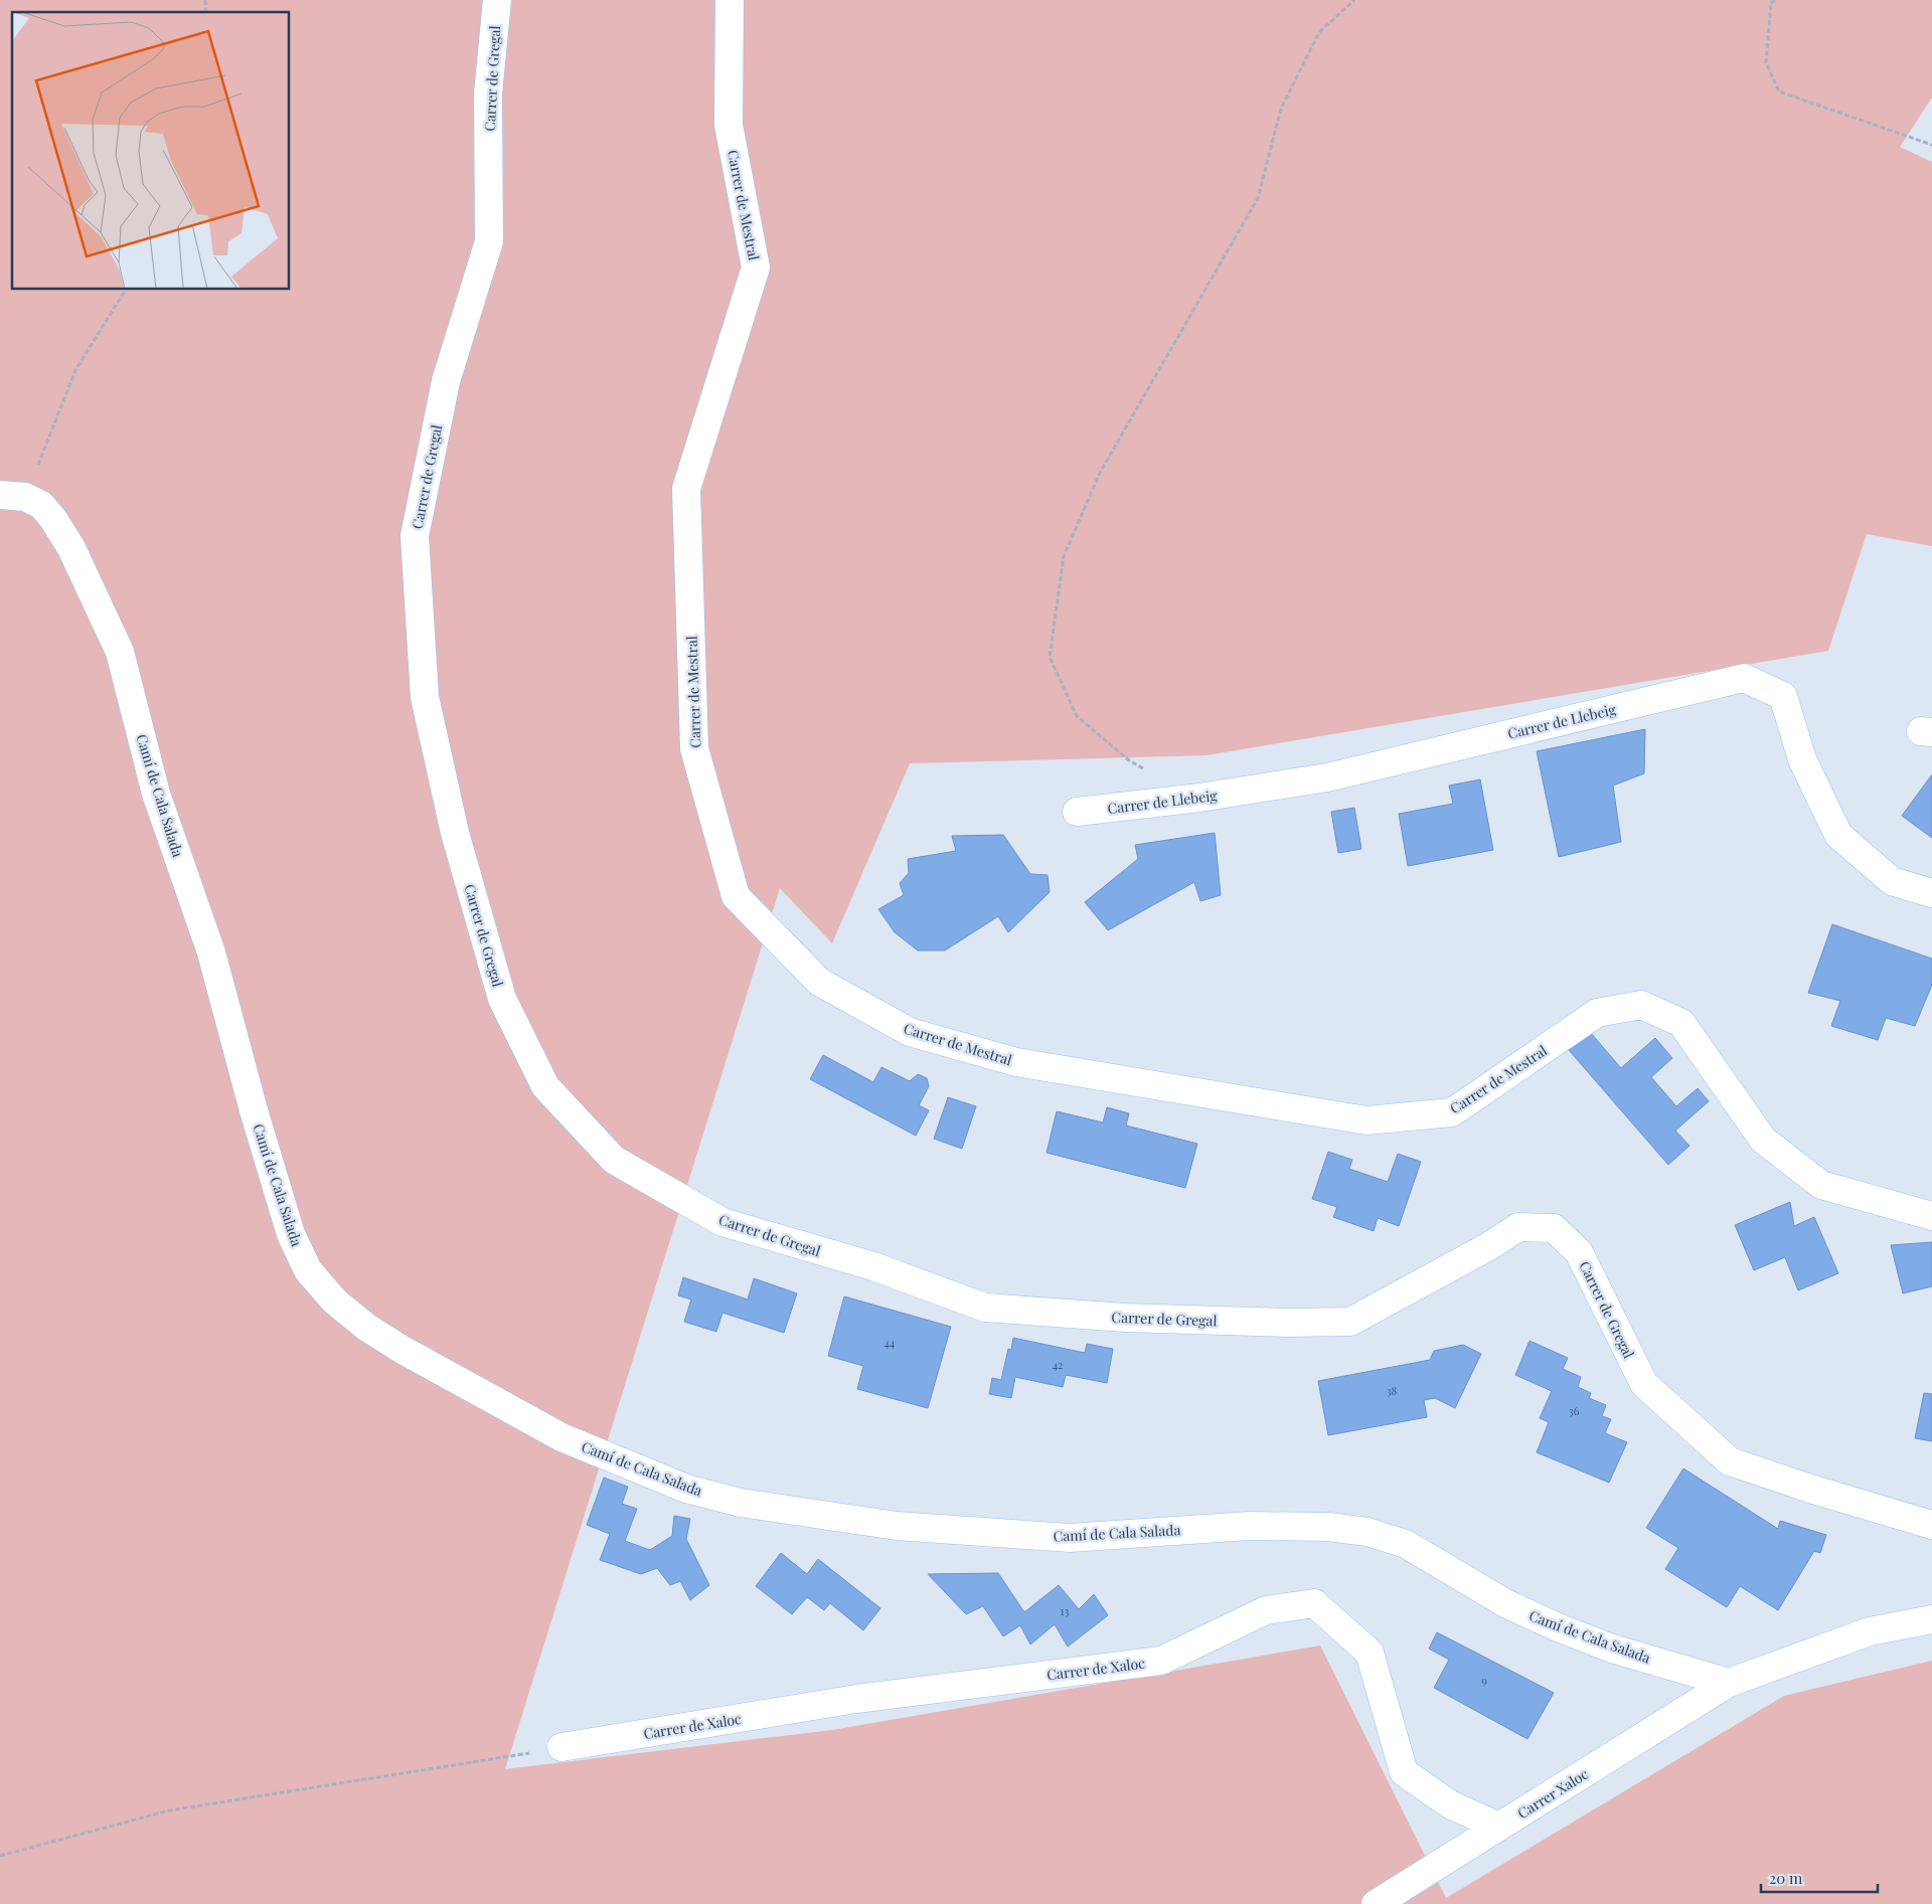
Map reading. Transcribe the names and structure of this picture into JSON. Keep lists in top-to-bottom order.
{
  "streets": {
    "street": [
      "Carrer de Gregal",
      "Carrer de Mestral",
      "Carrer de Llebeig",
      "Camí de Cala Salada",
      "Carrer de Xaloc",
      "Carrer Xaloc"
    ]
  },
  "crossings": [
    ["Camí de Cala Salada", "Carrer Xaloc"],
    ["Carrer de Xaloc", "Carrer Xaloc"]
  ],
  "house_numbers": [
    "44",
    "42",
    "38",
    "36",
    "13",
    "9"
  ],
  "scale_bar": "20 m"
}
